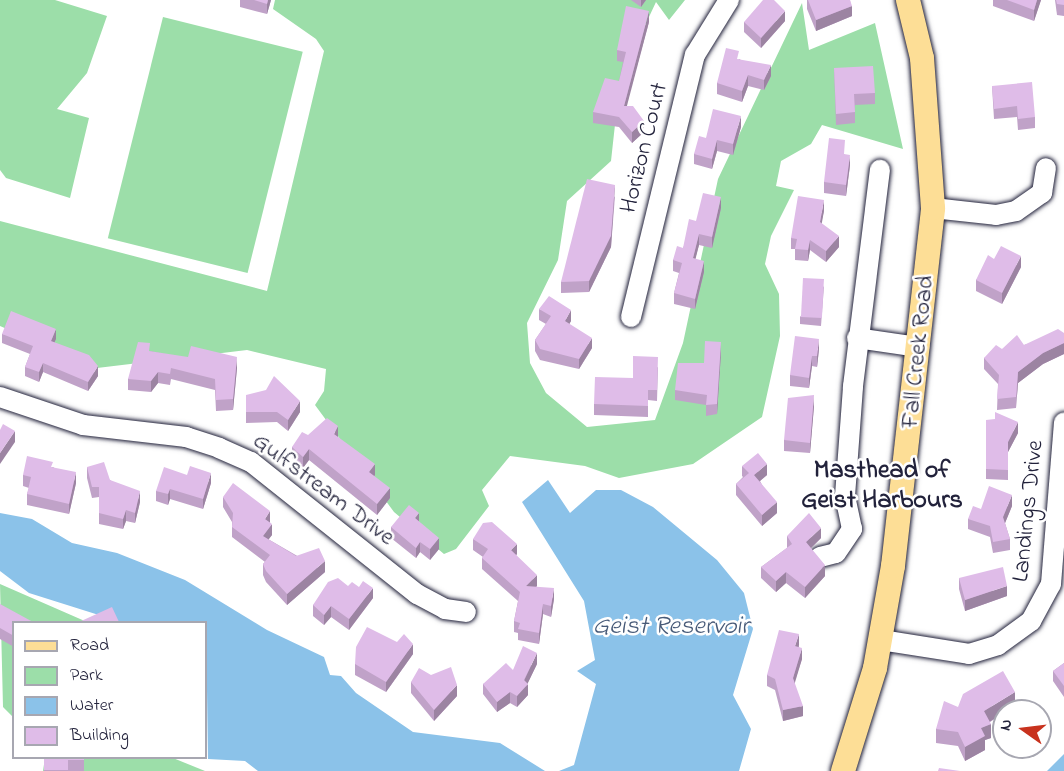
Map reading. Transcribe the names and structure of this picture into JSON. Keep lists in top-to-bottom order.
{
  "streets": {
    "main road": ["Fall Creek Road"],
    "street": ["Horizon Court", "Gulfstream Drive", "Landings Drive"]
  },
  "crossings": [
    ["Fall Creek Road", "Landings Drive"]
  ],
  "districts": ["Masthead of Geist Harbours"],
  "water": ["Geist Reservoir"],
  "legend": [
    "Road",
    "Park",
    "Water",
    "Building"
  ],
  "north": "left"
}
